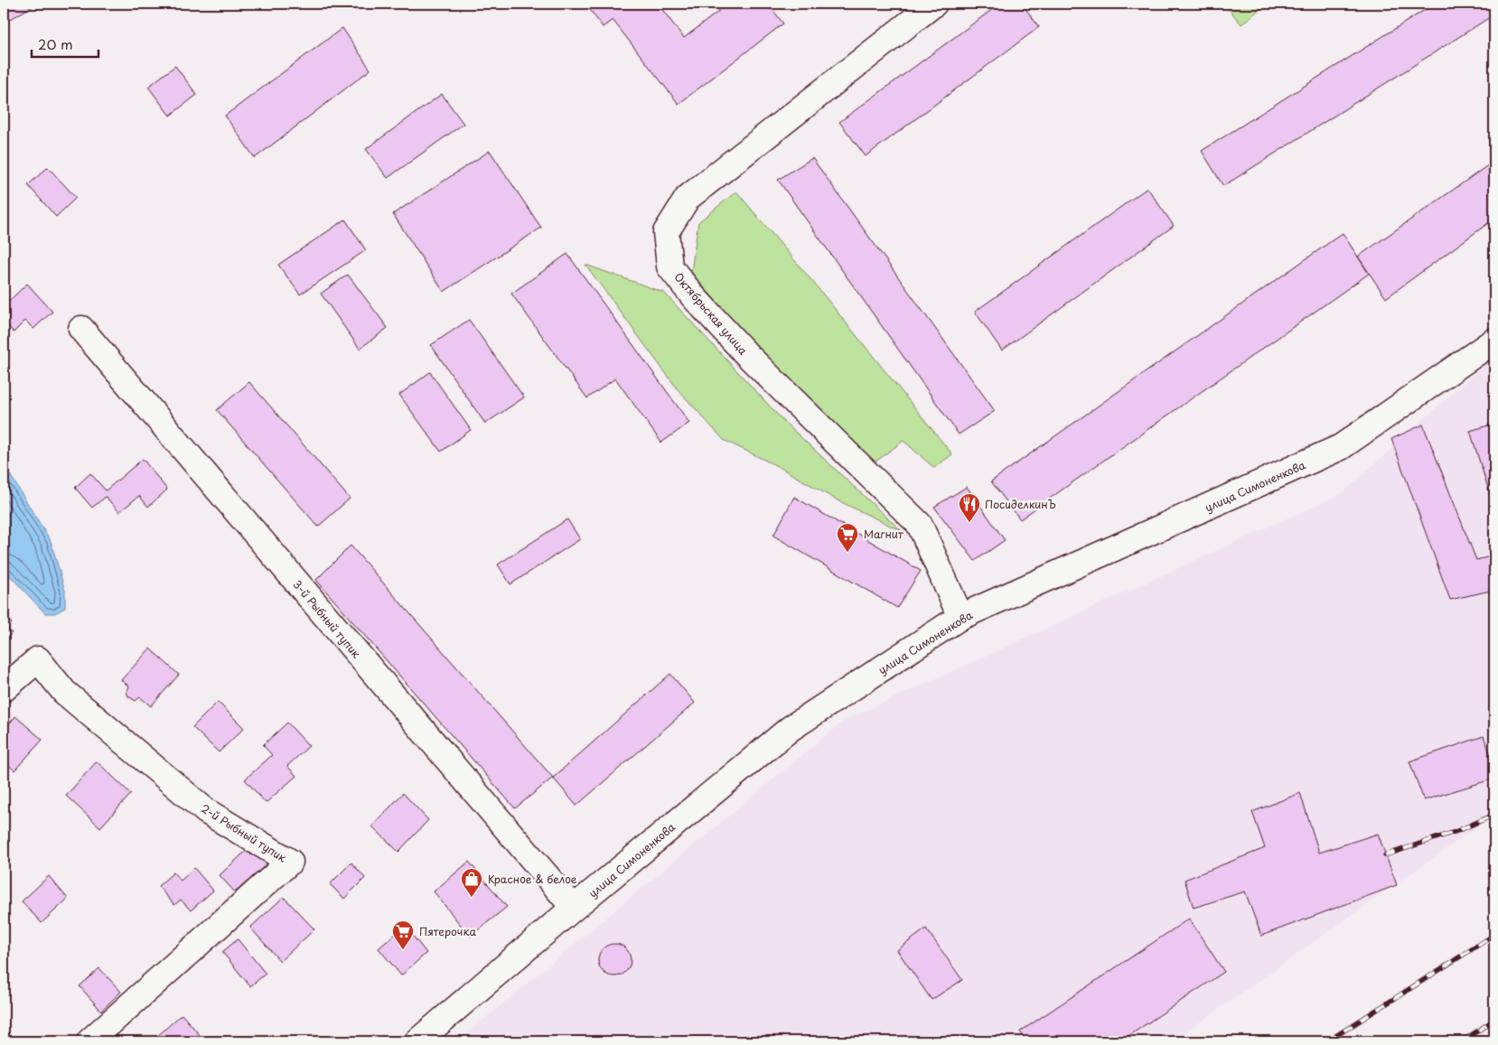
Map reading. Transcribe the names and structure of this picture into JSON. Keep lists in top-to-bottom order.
{
  "streets": {
    "street": [
      "Октябрьская улица",
      "улица Симоненкова",
      "3-й Рыбный тупик",
      "2-й Рыбный тупик"
    ]
  },
  "crossings": [
    ["Октябрьская улица", "улица Симоненкова"],
    ["улица Симоненкова", "3-й Рыбный тупик"]
  ],
  "places": {
    "restaurant": ["ПосиделкинЪ"],
    "supermarket": ["Магнит", "Пятерочка"],
    "shop": ["Красное & белое"]
  },
  "scale_bar": "20 m"
}
